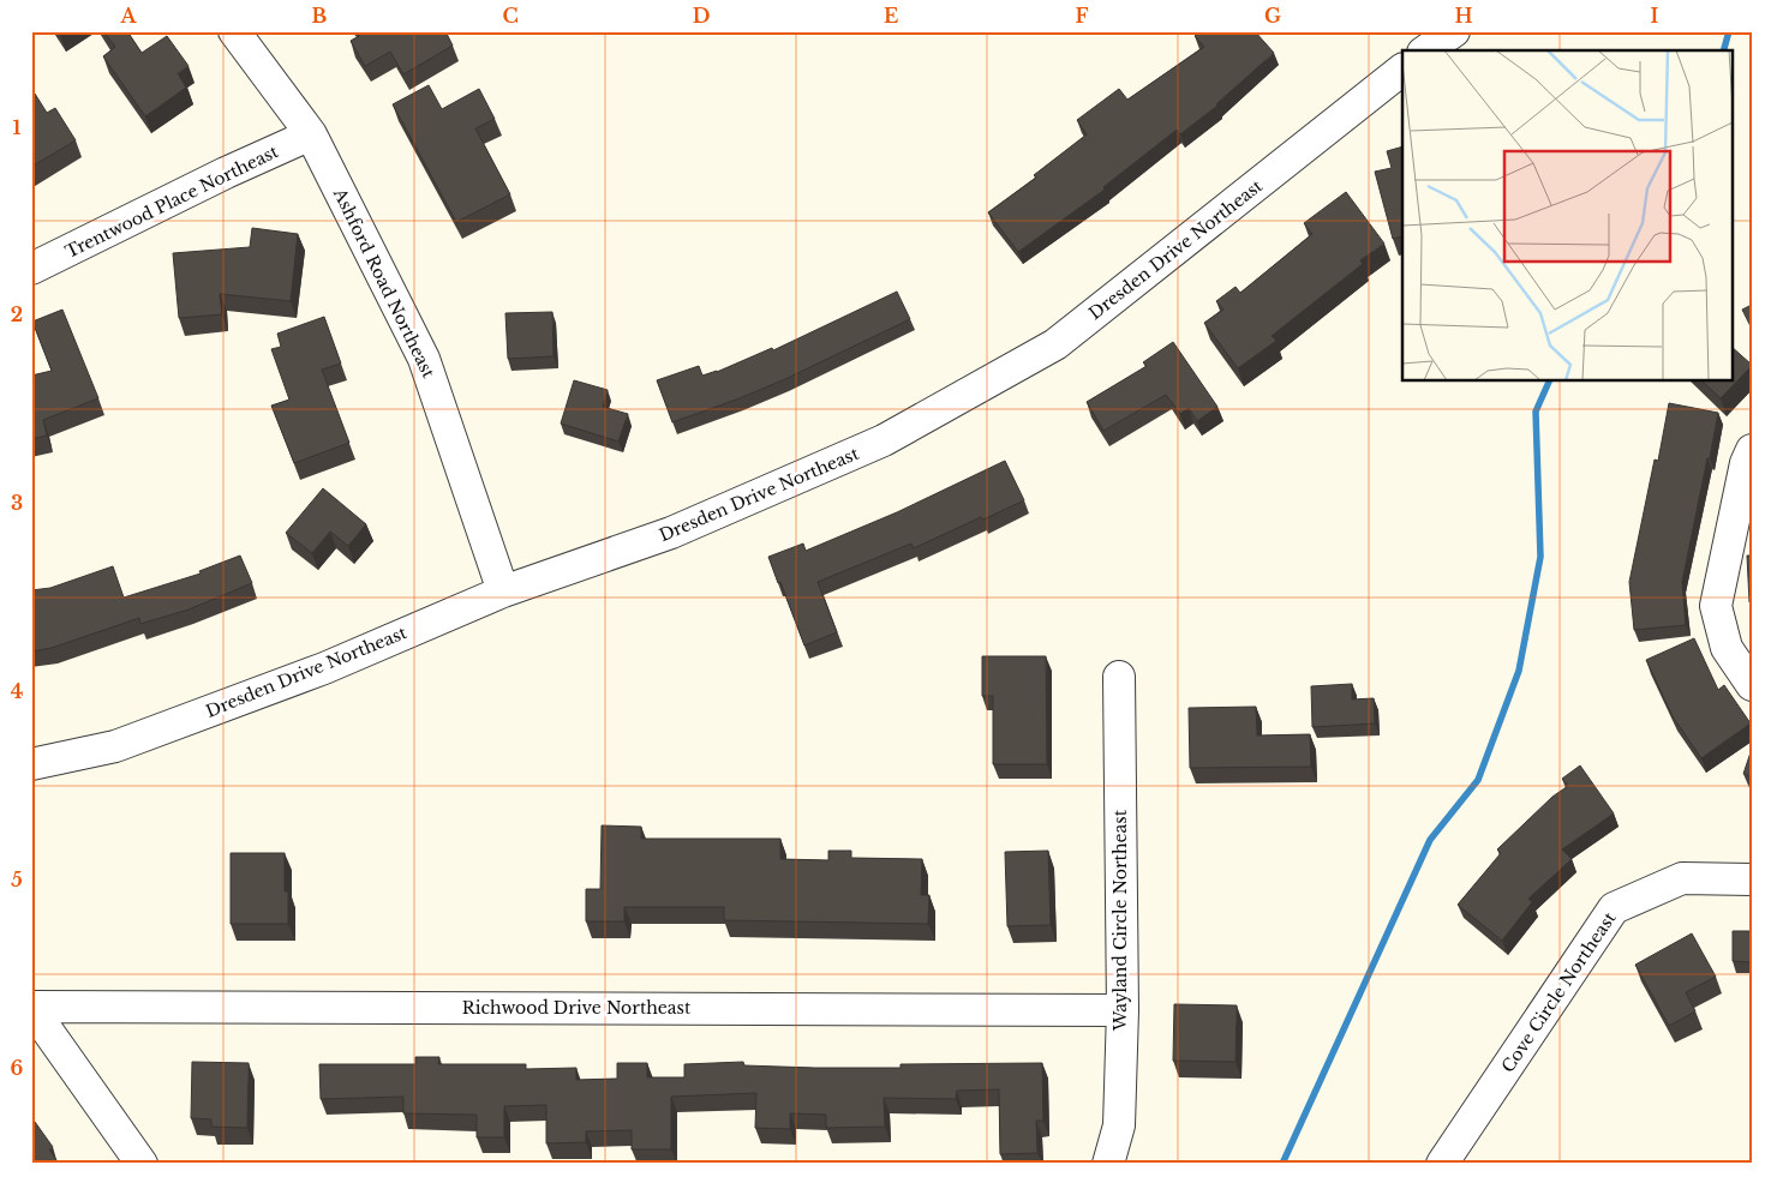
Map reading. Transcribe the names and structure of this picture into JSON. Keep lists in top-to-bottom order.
{
  "streets": {
    "street": [
      "Trentwood Place Northeast",
      "Dresden Drive Northeast",
      "Ashford Road Northeast",
      "Wayland Circle Northeast",
      "Cove Circle Northeast",
      "Richwood Drive Northeast"
    ]
  },
  "crossings": [
    ["Trentwood Place Northeast", "Ashford Road Northeast"],
    ["Dresden Drive Northeast", "Ashford Road Northeast"],
    ["Wayland Circle Northeast", "Richwood Drive Northeast"]
  ],
  "grid": {
    "columns": [
      "A",
      "B",
      "C",
      "D",
      "E",
      "F",
      "G",
      "H",
      "I"
    ],
    "rows": [
      "1",
      "2",
      "3",
      "4",
      "5",
      "6"
    ]
  }
}
